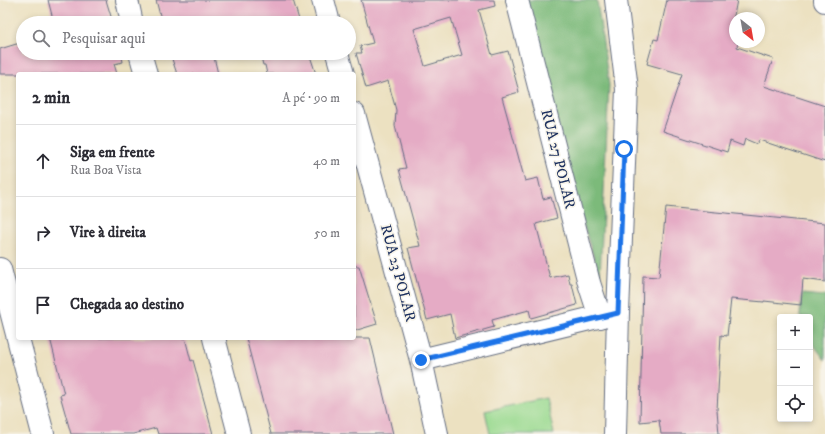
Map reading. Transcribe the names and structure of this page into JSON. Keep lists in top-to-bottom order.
{
  "streets": {
    "street": ["RUA 27 POLAR", "RUA 23 POLAR"]
  },
  "north": "bottom right",
  "page": {
    "search": "Pesquisar aqui",
    "heading": ["2 min", "A pé · 90 m"],
    "list": [
      ["Siga em frente", "Rua Boa Vista", "40 m"],
      ["Vire à direita", "50 m"],
      "Chegada ao destino"
    ],
    "map_buttons": ["+", "−"]
  }
}
